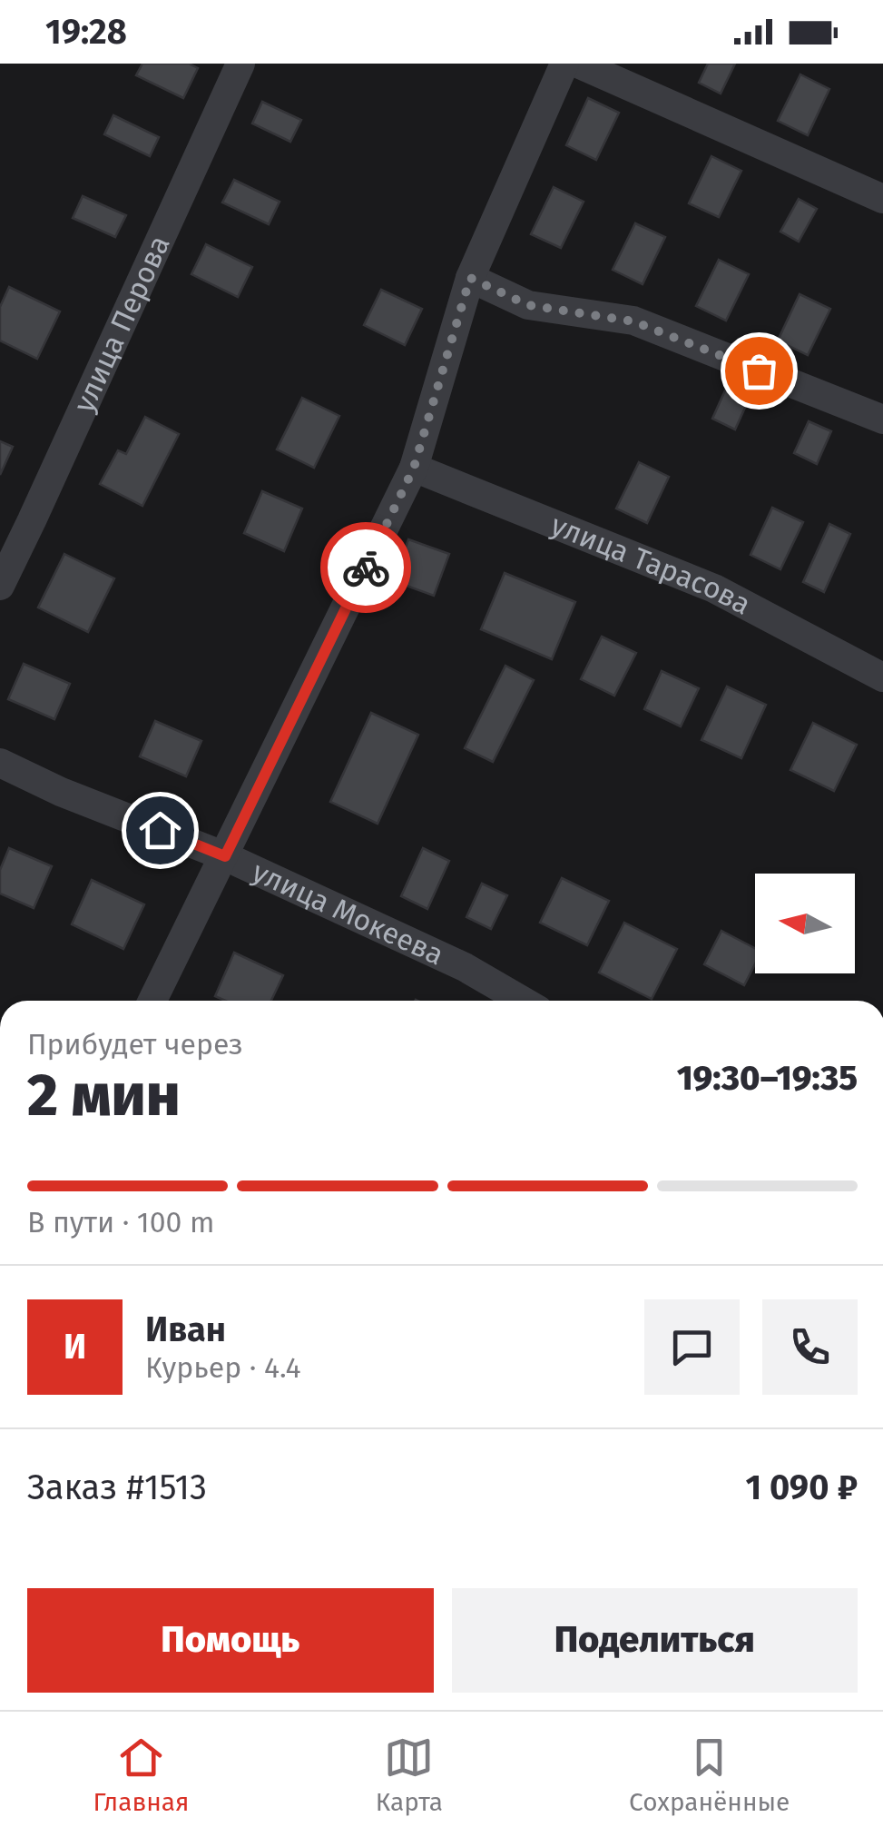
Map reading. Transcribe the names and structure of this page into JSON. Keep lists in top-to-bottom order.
{
  "streets": {
    "street": ["улица Перова", "улица Тарасова", "улица Мокеева"]
  },
  "north": "left",
  "page": {
    "status": "19:28",
    "heading": ["2 мин", "Прибудет через", "19:30–19:35"],
    "panel": [
      "Иван",
      "Курьер · 4.4",
      "Заказ #1513",
      "1 090 ₽"
    ],
    "bar": "В пути · 100 m",
    "round": "И",
    "buttons": ["Помощь", "Поделиться"],
    "tabs": ["Главная", "Карта", "Сохранённые"]
  }
}
